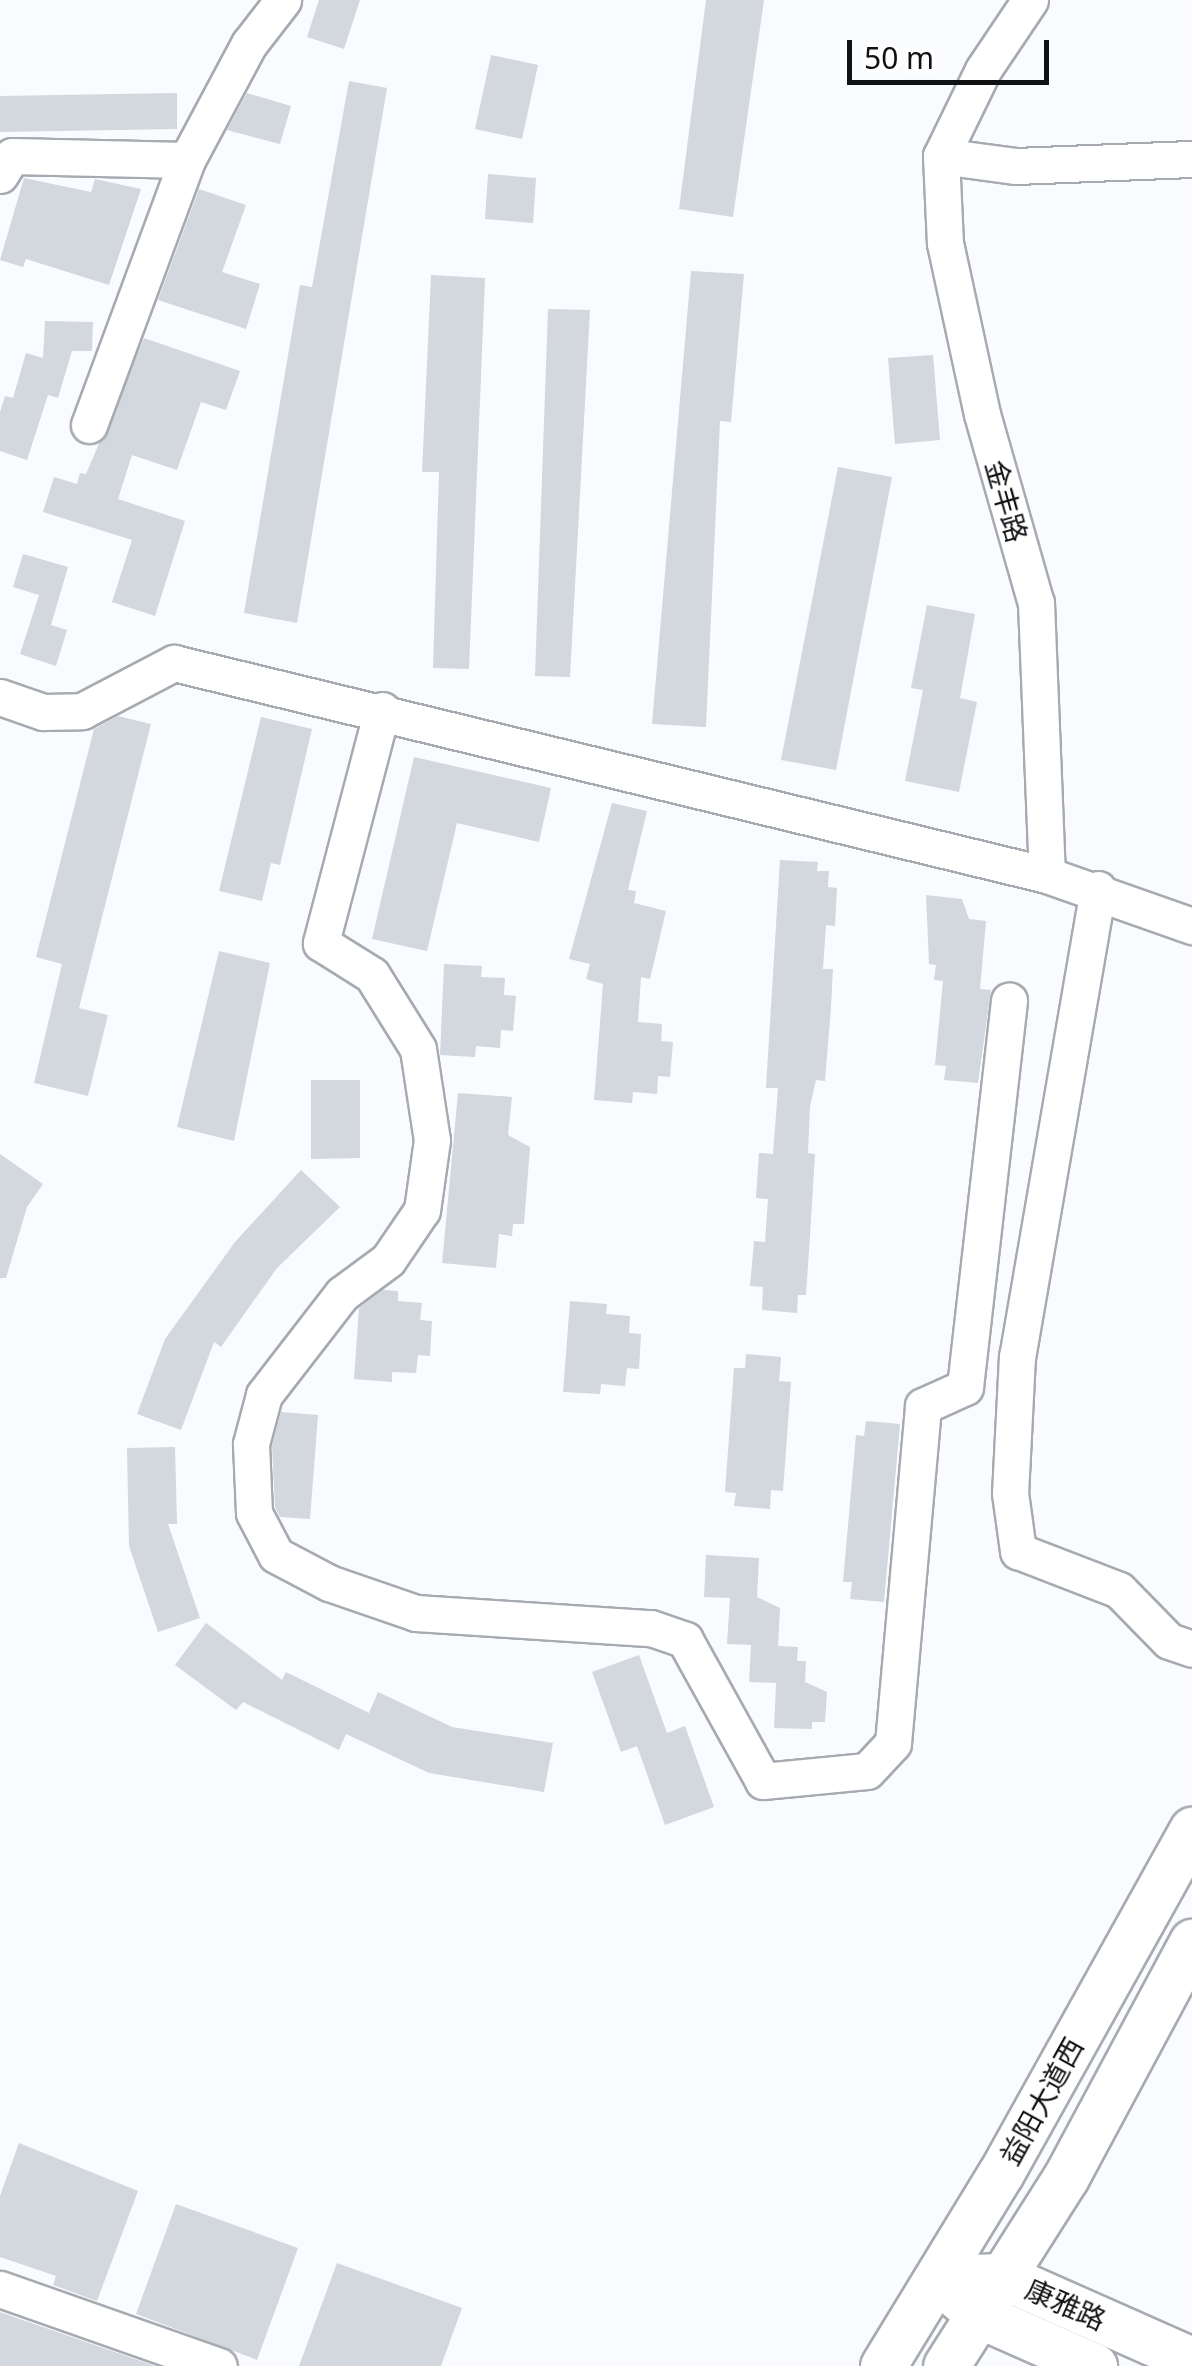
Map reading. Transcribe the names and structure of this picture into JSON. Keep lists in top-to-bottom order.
{
  "streets": {
    "main road": ["益阳大道西", "康雅路"],
    "street": ["金丰路"]
  },
  "crossings": [
    ["益阳大道西", "康雅路"]
  ],
  "scale_bar": "50 m"
}
